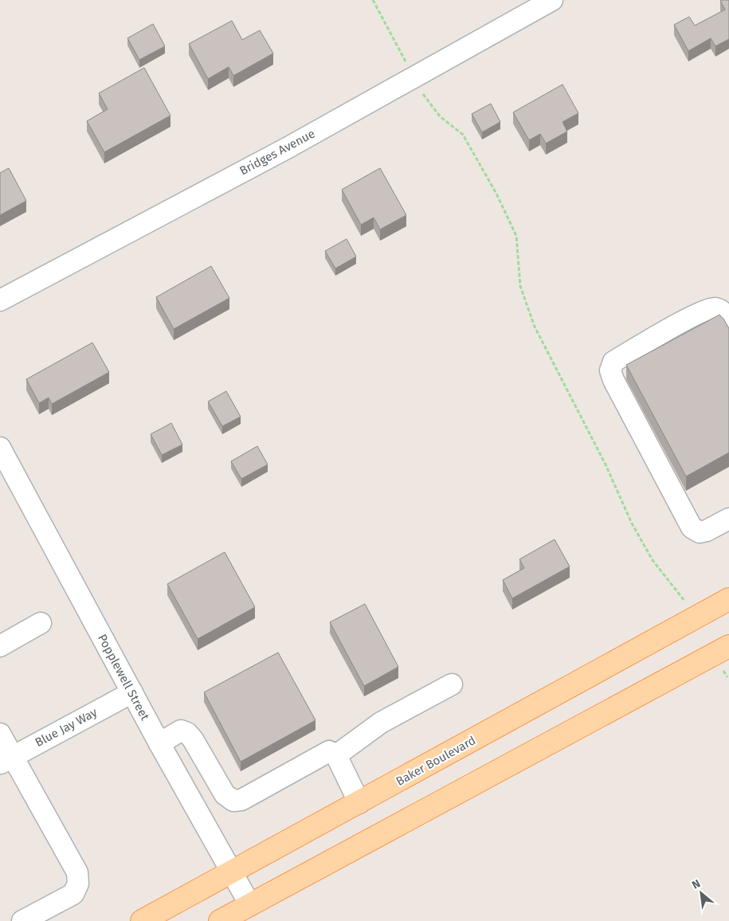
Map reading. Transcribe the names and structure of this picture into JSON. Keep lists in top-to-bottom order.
{
  "streets": {
    "main road": ["Baker Boulevard"],
    "street": ["Bridges Avenue", "Popplewell Street", "Blue Jay Way"]
  },
  "crossings": [
    ["Popplewell Street", "Blue Jay Way"],
    ["Popplewell Street", "Baker Boulevard"]
  ],
  "north": "top left"
}
